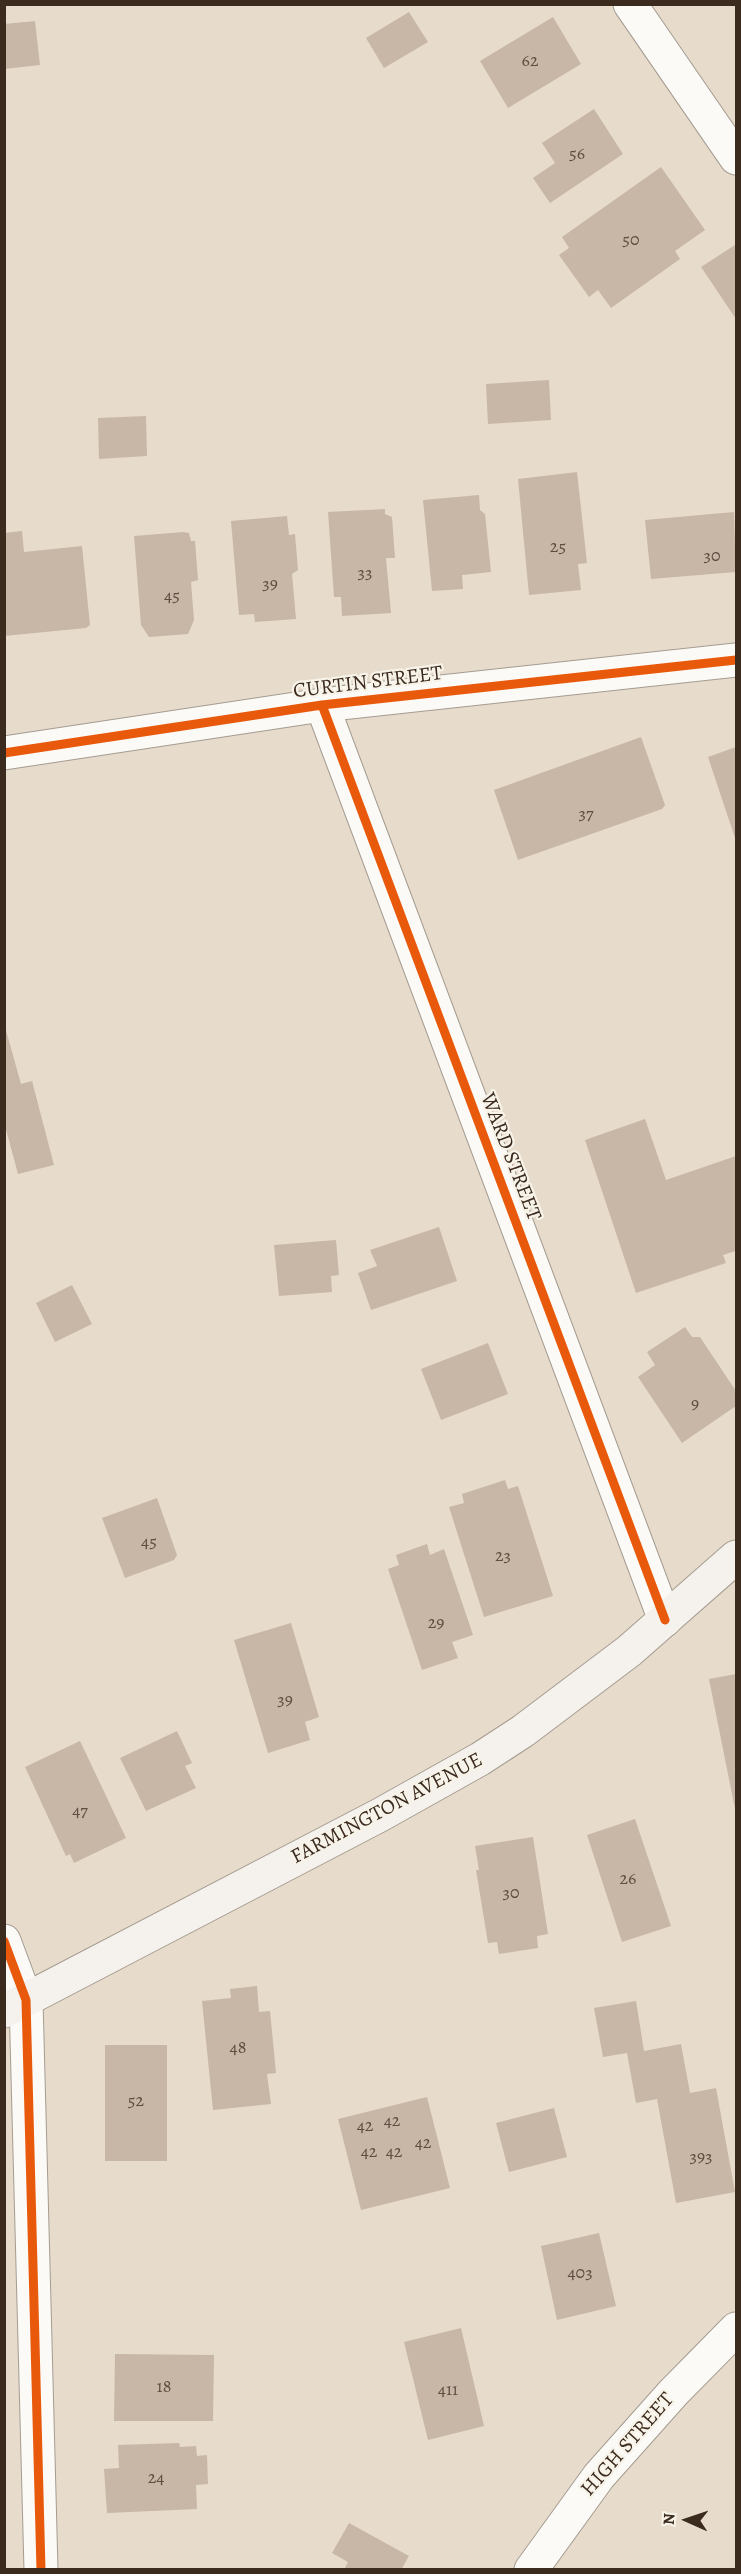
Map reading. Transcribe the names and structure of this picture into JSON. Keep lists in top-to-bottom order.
{
  "streets": {
    "main road": ["FARMINGTON AVENUE"],
    "street": ["CURTIN STREET", "WARD STREET", "HIGH STREET"]
  },
  "crossings": [
    ["CURTIN STREET", "WARD STREET"],
    ["WARD STREET", "FARMINGTON AVENUE"]
  ],
  "house_numbers": [
    "62",
    "56",
    "50",
    "25",
    "30",
    "33",
    "39",
    "45",
    "37",
    "9",
    "45",
    "23",
    "29",
    "39",
    "47",
    "26",
    "30",
    "48",
    "52",
    "42",
    "42",
    "42",
    "42",
    "42",
    "393",
    "403",
    "18",
    "411",
    "24"
  ],
  "north": "left"
}
